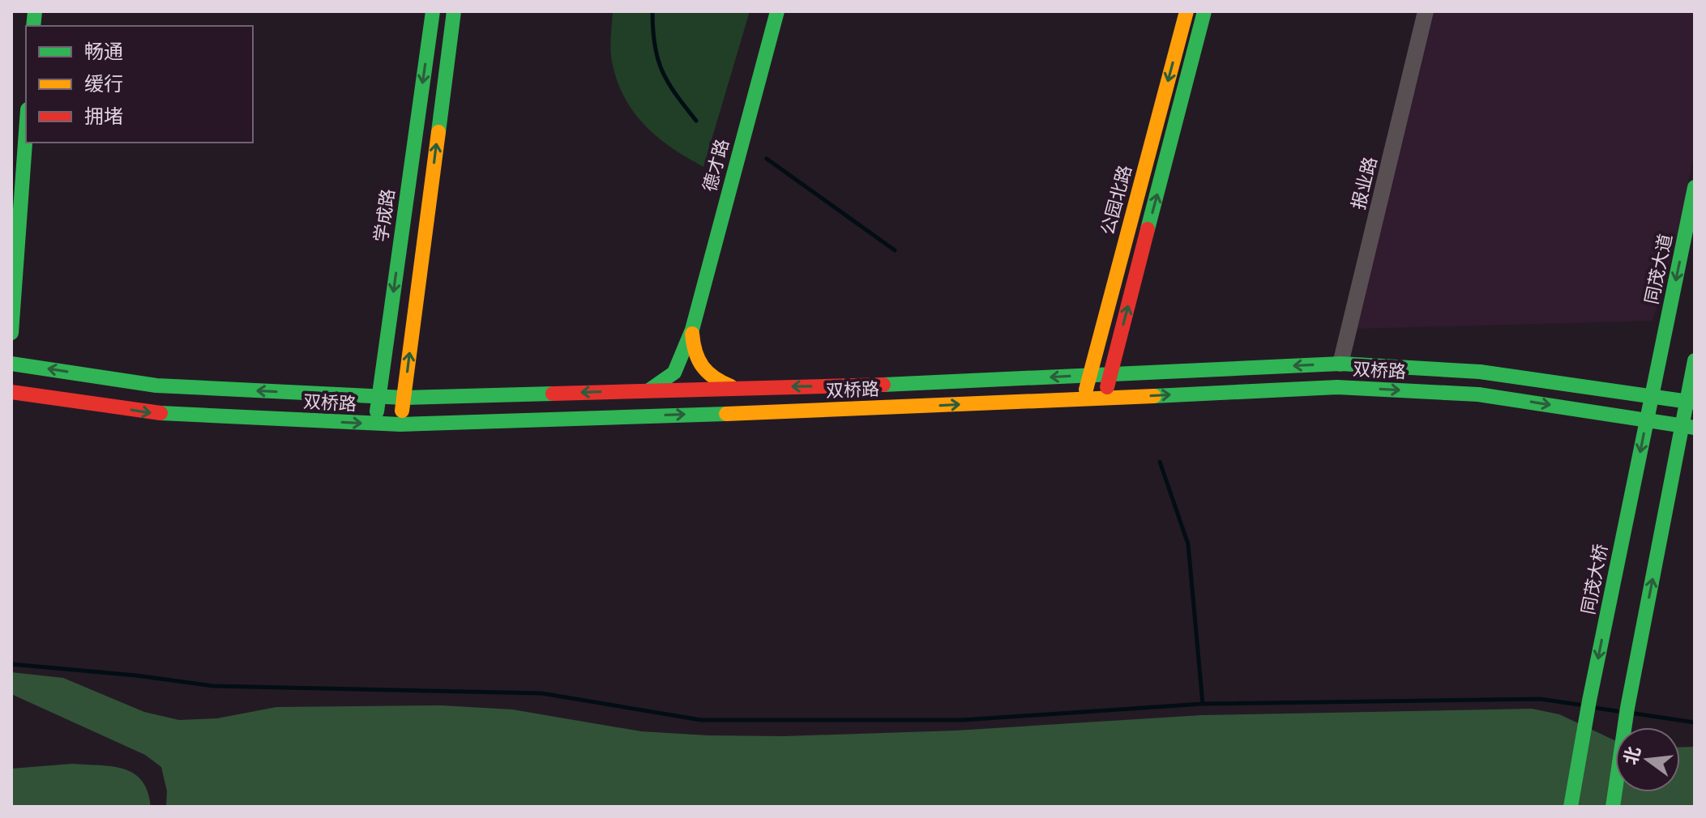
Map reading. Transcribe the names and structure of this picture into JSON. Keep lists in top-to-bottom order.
{
  "streets": {
    "main road": [
      "德才路",
      "公园北路",
      "学成路",
      "同茂大道",
      "双桥路",
      "同茂大桥"
    ],
    "street": ["报业路"]
  },
  "crossings": [
    ["德才路", "双桥路"],
    ["报业路", "双桥路"],
    ["公园北路", "双桥路"],
    ["学成路", "双桥路"],
    ["同茂大道", "同茂大桥"]
  ],
  "one_way": ["同茂大道"],
  "legend": ["畅通", "缓行", "拥堵"],
  "north": "left"
}
